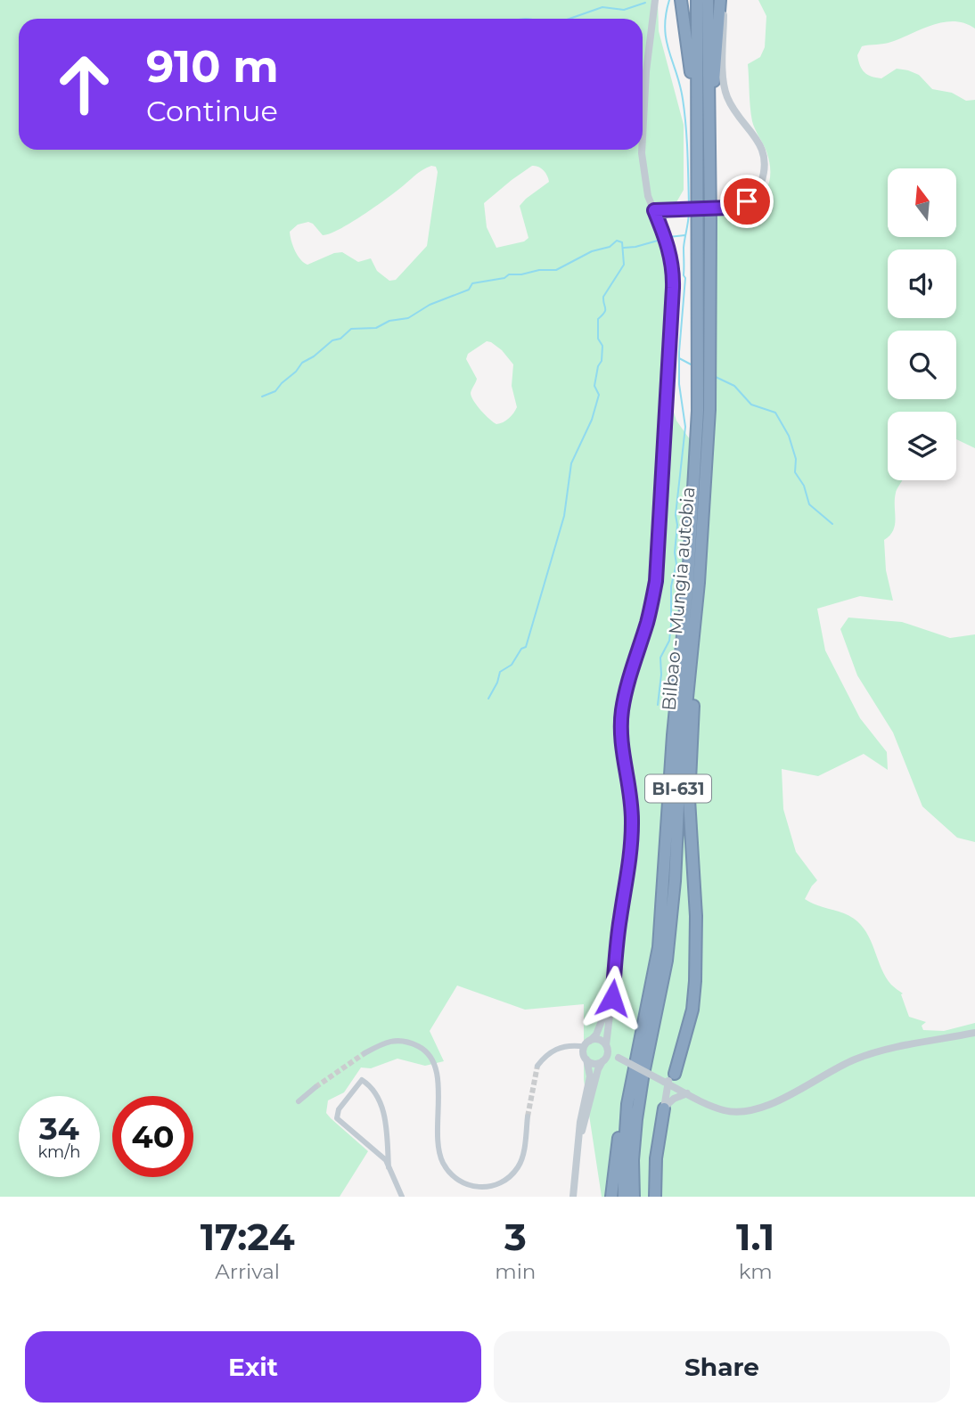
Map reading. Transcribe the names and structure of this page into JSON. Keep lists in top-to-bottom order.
{
  "streets": {
    "highway": ["Bilbao - Mungia autobia", "BI-631"]
  },
  "north": "top",
  "page": {
    "turn": ["910 m", "Continue"],
    "speed": "34 km/h",
    "limit": "40",
    "eta": [
      "17:24",
      "Arrival",
      "3",
      "min",
      "1.1",
      "km"
    ],
    "buttons": ["Exit", "Share"]
  }
}
